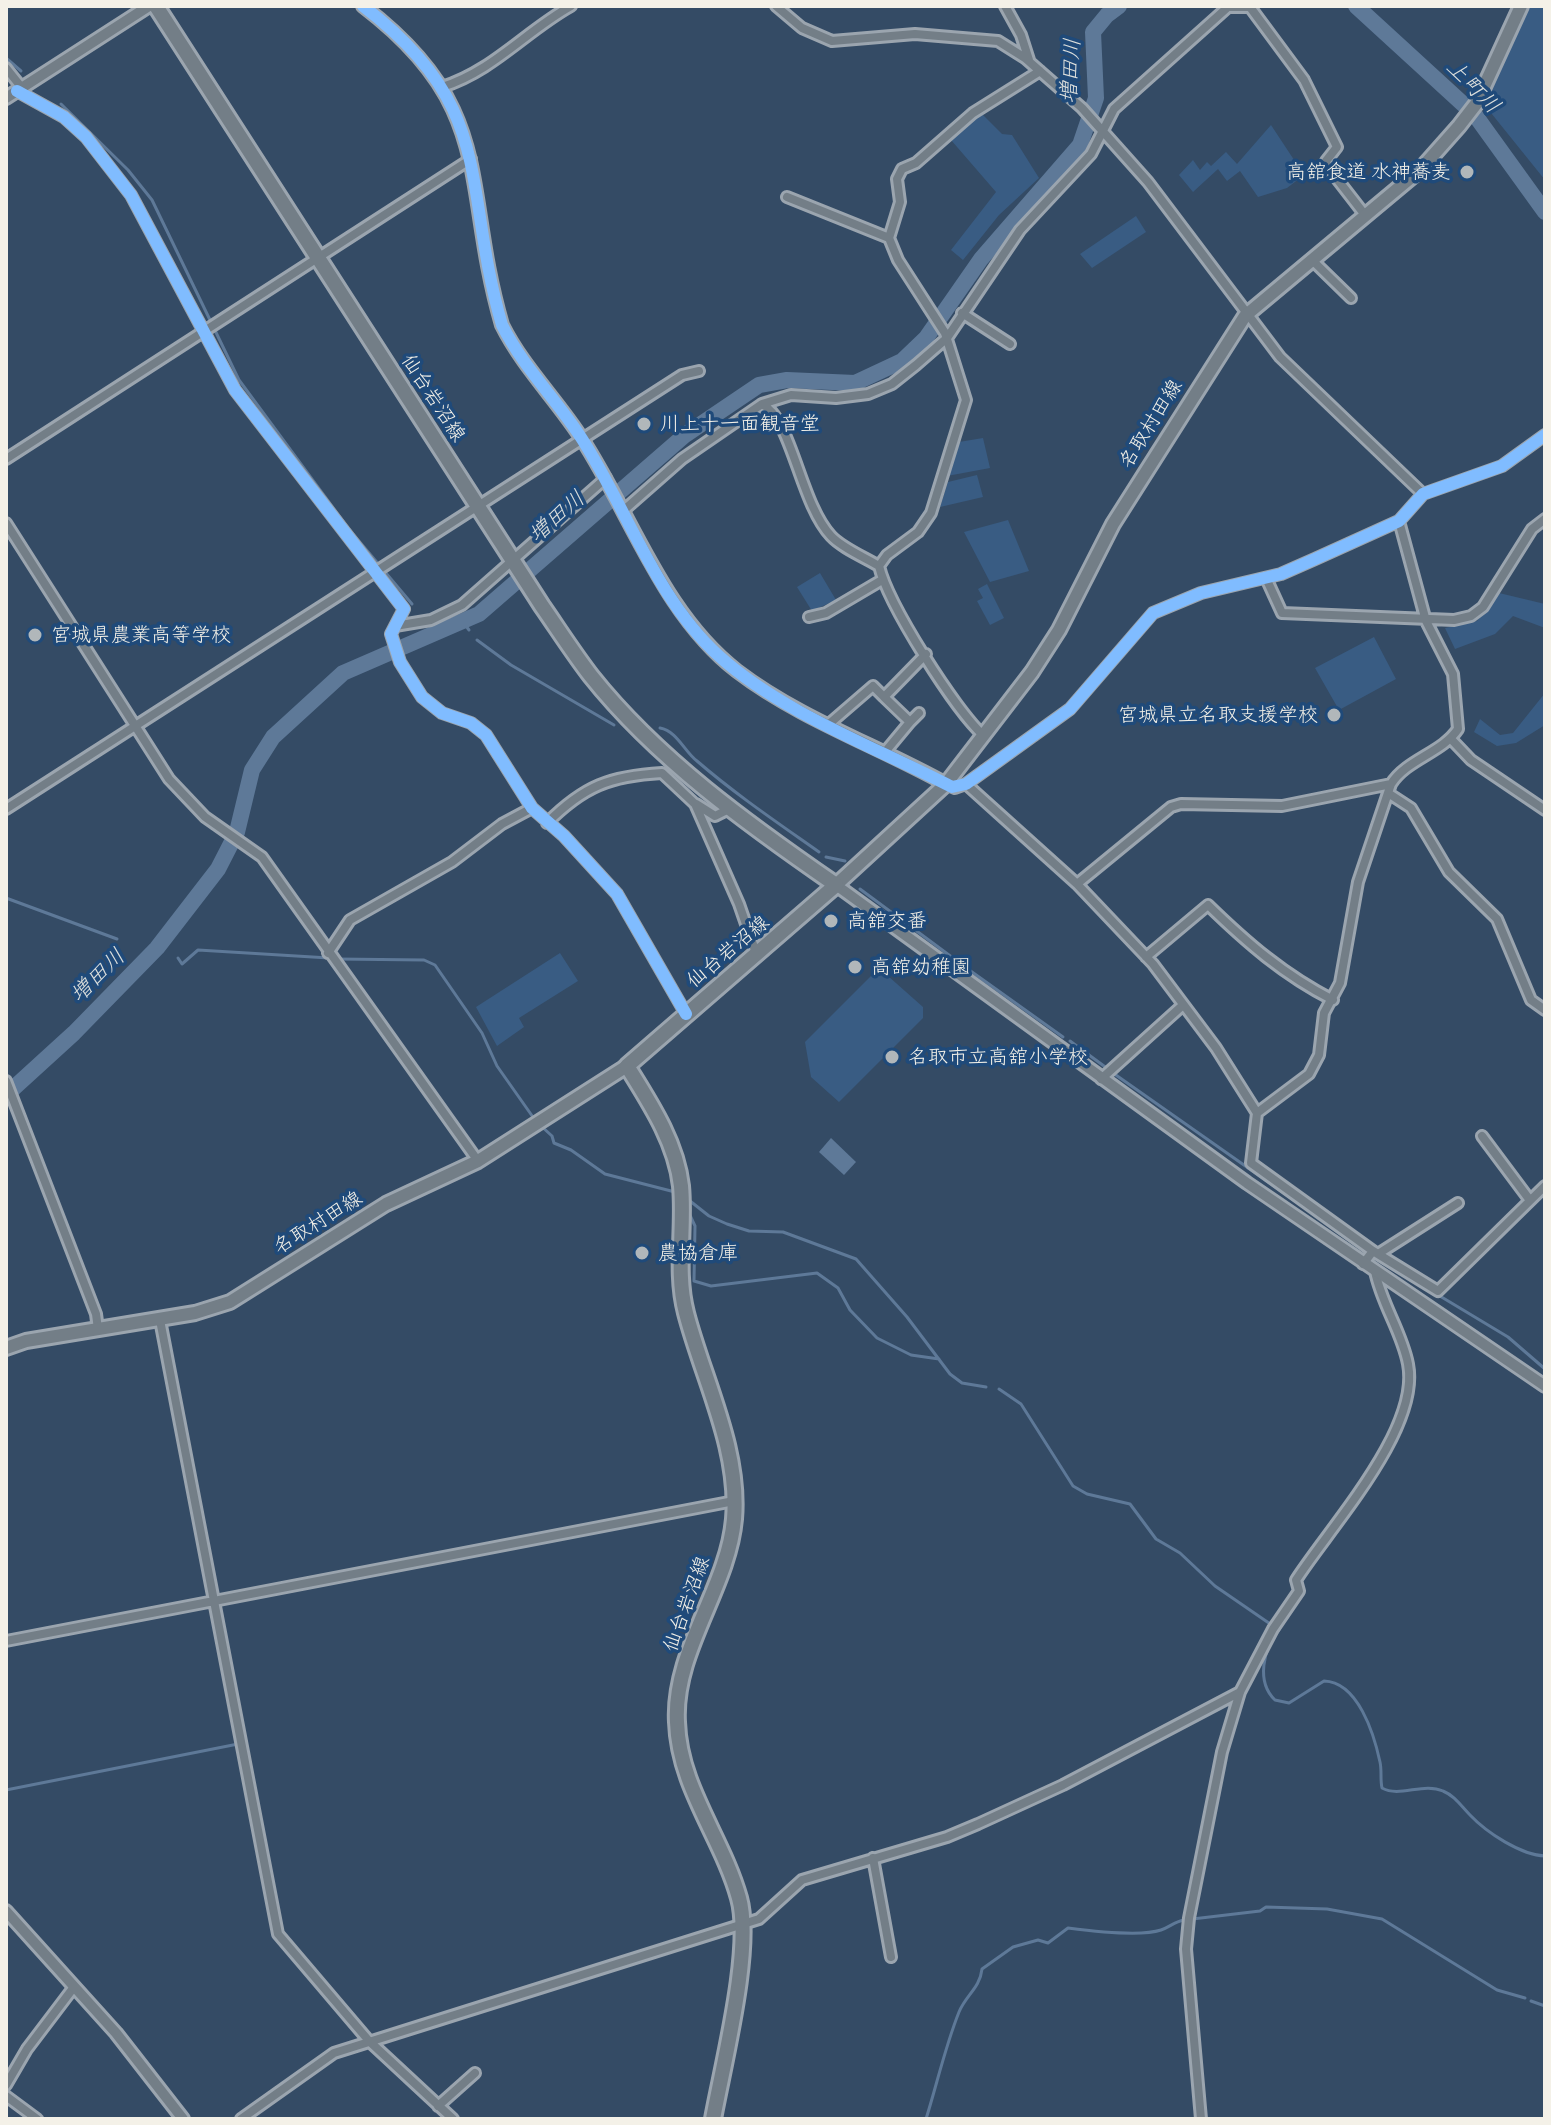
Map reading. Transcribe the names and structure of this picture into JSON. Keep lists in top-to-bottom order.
{
  "streets": {
    "main road": ["仙台岩沼線", "名取村田線"]
  },
  "crossings": [
    ["仙台岩沼線", "名取村田線"]
  ],
  "water": ["増田川", "上町川"],
  "places": [
    "高舘食道 水神蕎麦",
    "川上十一面観音堂",
    "宮城県農業高等学校",
    "宮城県立名取支援学校",
    "高舘交番",
    "高舘幼稚園",
    "名取市立高舘小学校",
    "農協倉庫"
  ]
}
